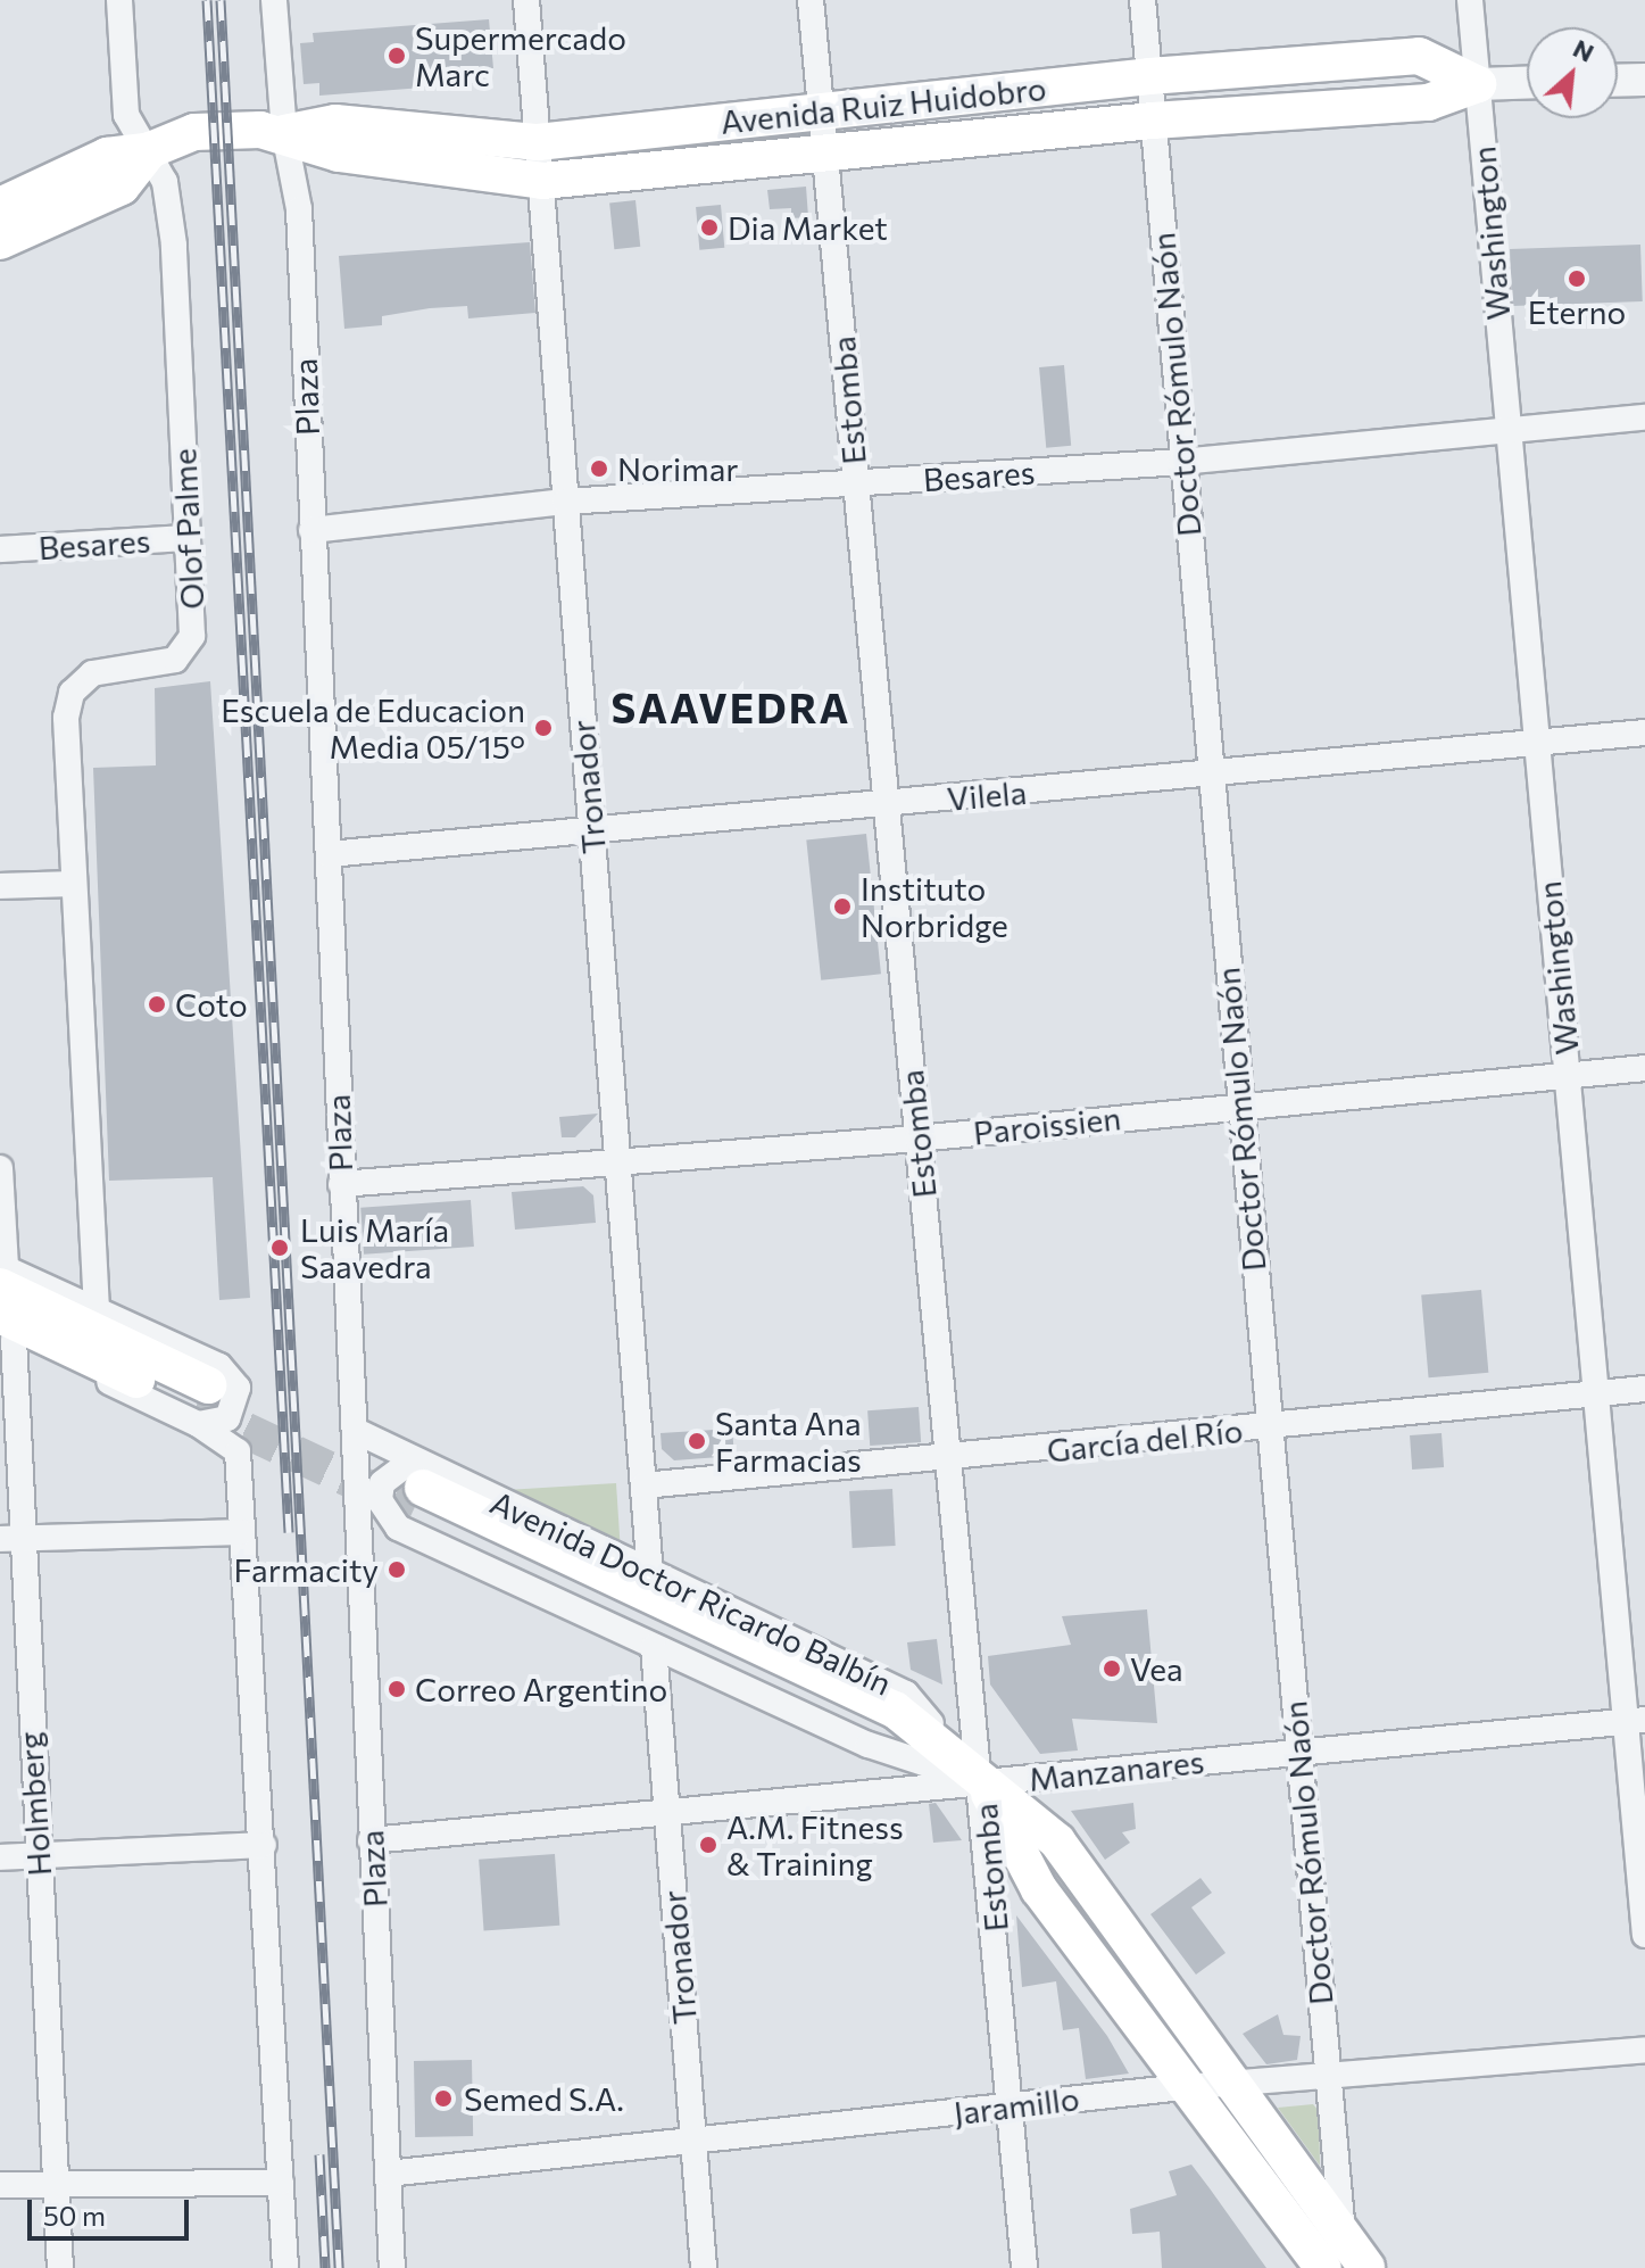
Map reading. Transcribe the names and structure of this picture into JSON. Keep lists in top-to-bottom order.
{
  "streets": {
    "main road": ["Avenida Ruiz Huidobro", "Avenida Doctor Ricardo Balbín"],
    "street": [
      "Washington",
      "Doctor Rómulo Naón",
      "Plaza",
      "Estomba",
      "Besares",
      "Olof Palme",
      "Tronador",
      "Vilela",
      "Paroissien",
      "García del Río",
      "Manzanares",
      "Holmberg",
      "Jaramillo"
    ]
  },
  "crossings": [
    ["Avenida Ruiz Huidobro", "Washington"],
    ["Avenida Ruiz Huidobro", "Doctor Rómulo Naón"],
    ["Avenida Ruiz Huidobro", "Plaza"],
    ["Avenida Ruiz Huidobro", "Estomba"],
    ["Avenida Ruiz Huidobro", "Olof Palme"],
    ["Avenida Ruiz Huidobro", "Tronador"],
    ["Washington", "Besares"],
    ["Washington", "Vilela"],
    ["Washington", "Paroissien"],
    ["Washington", "García del Río"],
    ["Washington", "Manzanares"],
    ["Doctor Rómulo Naón", "Besares"],
    ["Doctor Rómulo Naón", "Vilela"],
    ["Doctor Rómulo Naón", "Paroissien"],
    ["Doctor Rómulo Naón", "García del Río"],
    ["Doctor Rómulo Naón", "Avenida Doctor Ricardo Balbín"],
    ["Doctor Rómulo Naón", "Manzanares"],
    ["Doctor Rómulo Naón", "Jaramillo"],
    ["Plaza", "Besares"],
    ["Plaza", "Vilela"],
    ["Plaza", "Paroissien"],
    ["Plaza", "Avenida Doctor Ricardo Balbín"],
    ["Plaza", "Manzanares"],
    ["Plaza", "Jaramillo"],
    ["Estomba", "Besares"],
    ["Estomba", "Vilela"],
    ["Estomba", "Paroissien"],
    ["Estomba", "García del Río"],
    ["Estomba", "Avenida Doctor Ricardo Balbín"],
    ["Estomba", "Manzanares"],
    ["Estomba", "Jaramillo"],
    ["Besares", "Olof Palme"],
    ["Besares", "Tronador"],
    ["Tronador", "Vilela"],
    ["Tronador", "Paroissien"],
    ["Tronador", "García del Río"],
    ["Tronador", "Avenida Doctor Ricardo Balbín"],
    ["Tronador", "Manzanares"],
    ["Tronador", "Jaramillo"],
    ["Avenida Doctor Ricardo Balbín", "Manzanares"],
    ["Avenida Doctor Ricardo Balbín", "Jaramillo"]
  ],
  "districts": ["SAAVEDRA"],
  "places": [
    "Supermercado Marc",
    "Dia Market",
    "Eterno",
    "Norimar",
    "Escuela de Educacion Media 05/15°",
    "Instituto Norbridge",
    "Coto",
    "Luis María Saavedra",
    "Santa Ana Farmacias",
    "Farmacity",
    "Vea",
    "Correo Argentino",
    "A.M. Fitness & Training",
    "Semed S.A."
  ],
  "scale_bar": "50 m",
  "north": "top right"
}
